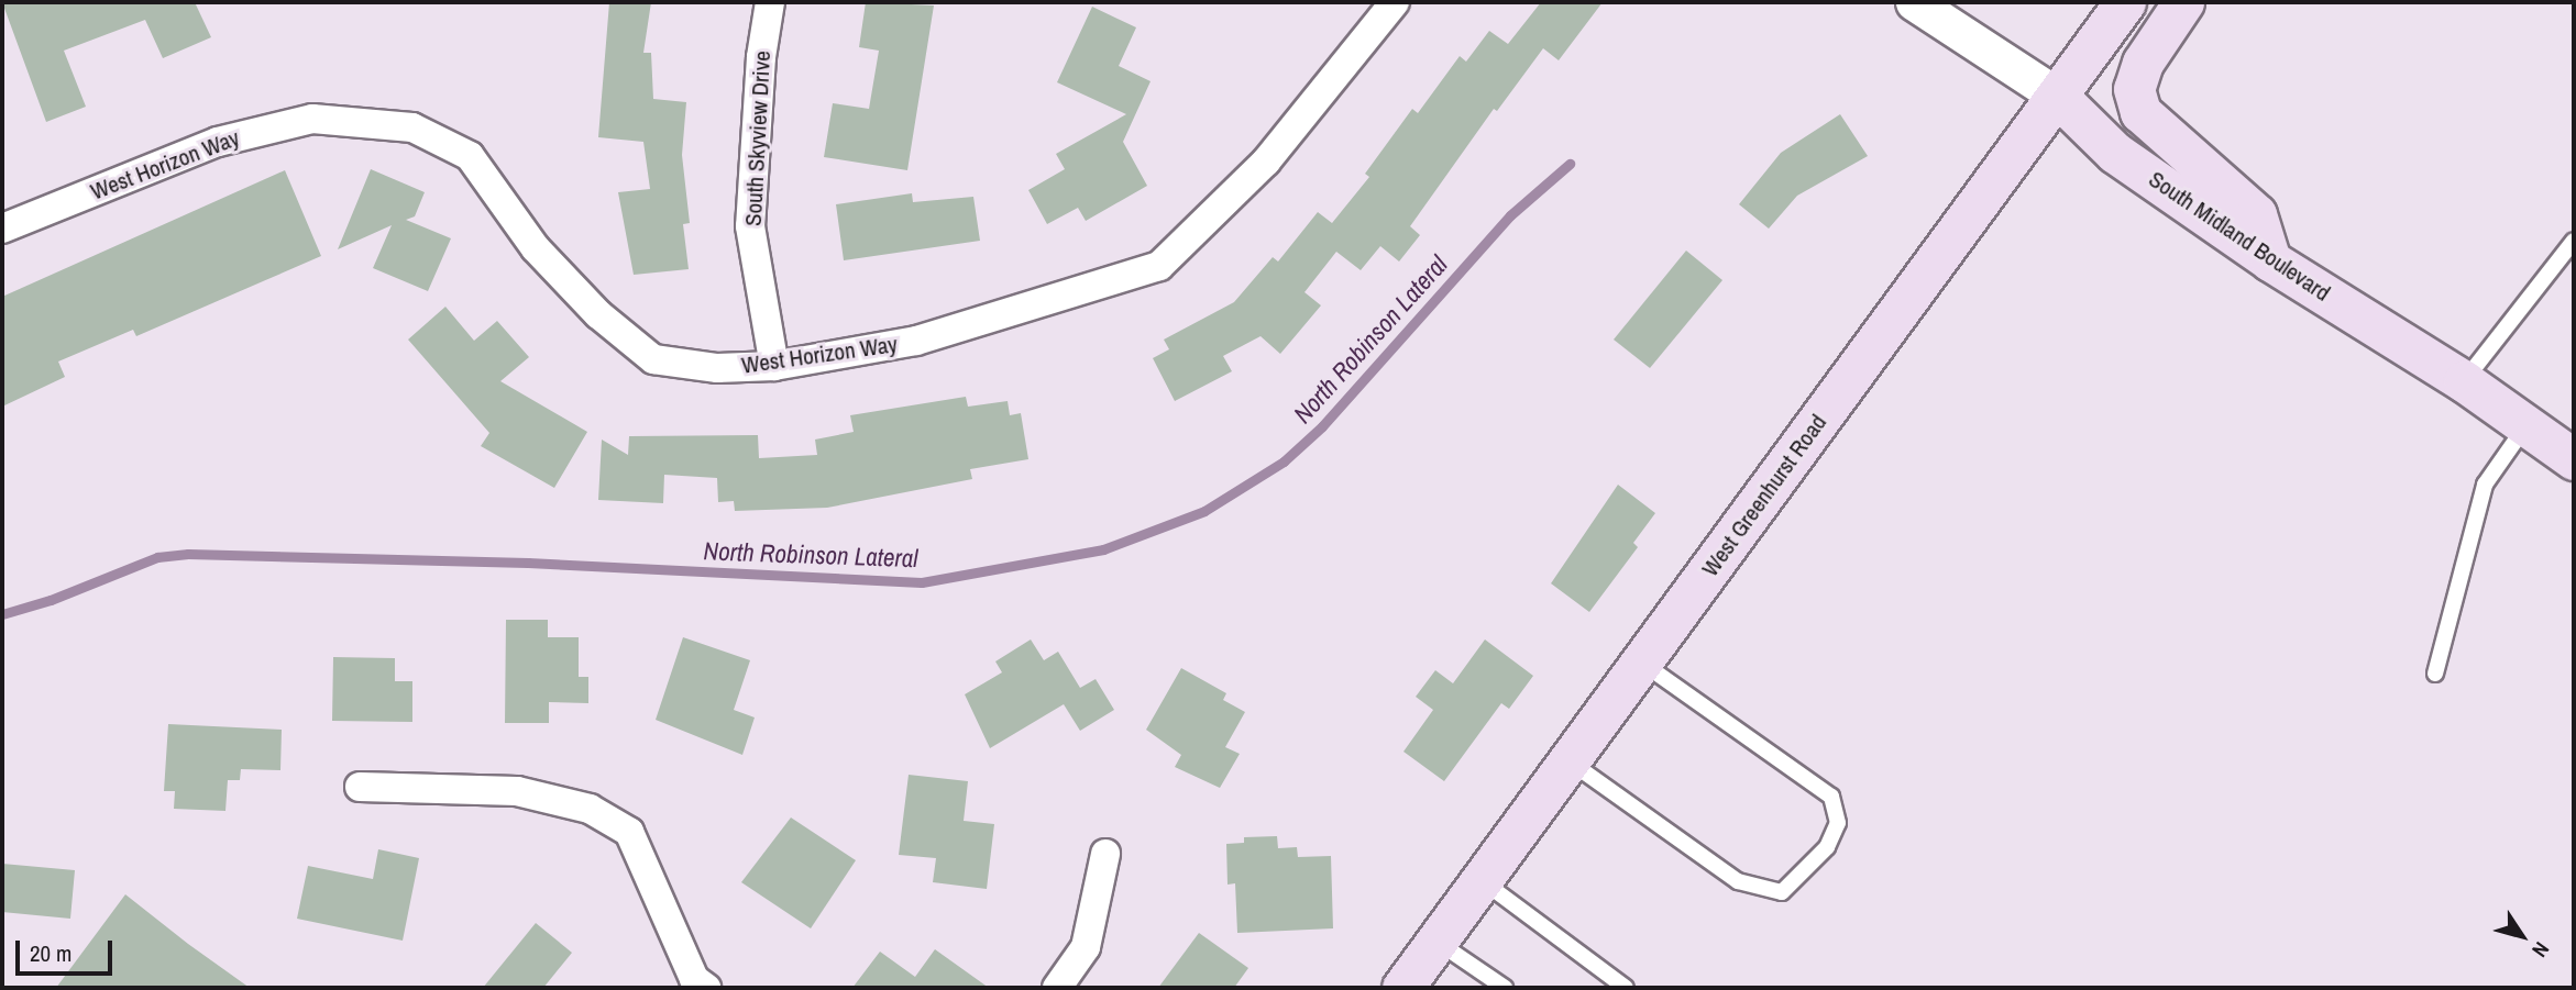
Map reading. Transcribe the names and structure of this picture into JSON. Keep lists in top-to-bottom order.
{
  "streets": {
    "main road": ["South Midland Boulevard", "West Greenhurst Road"],
    "street": ["South Skyview Drive", "West Horizon Way"]
  },
  "crossings": [
    ["South Skyview Drive", "West Horizon Way"],
    ["South Midland Boulevard", "West Greenhurst Road"]
  ],
  "water": ["North Robinson Lateral"],
  "scale_bar": "20 m",
  "north": "bottom right"
}
